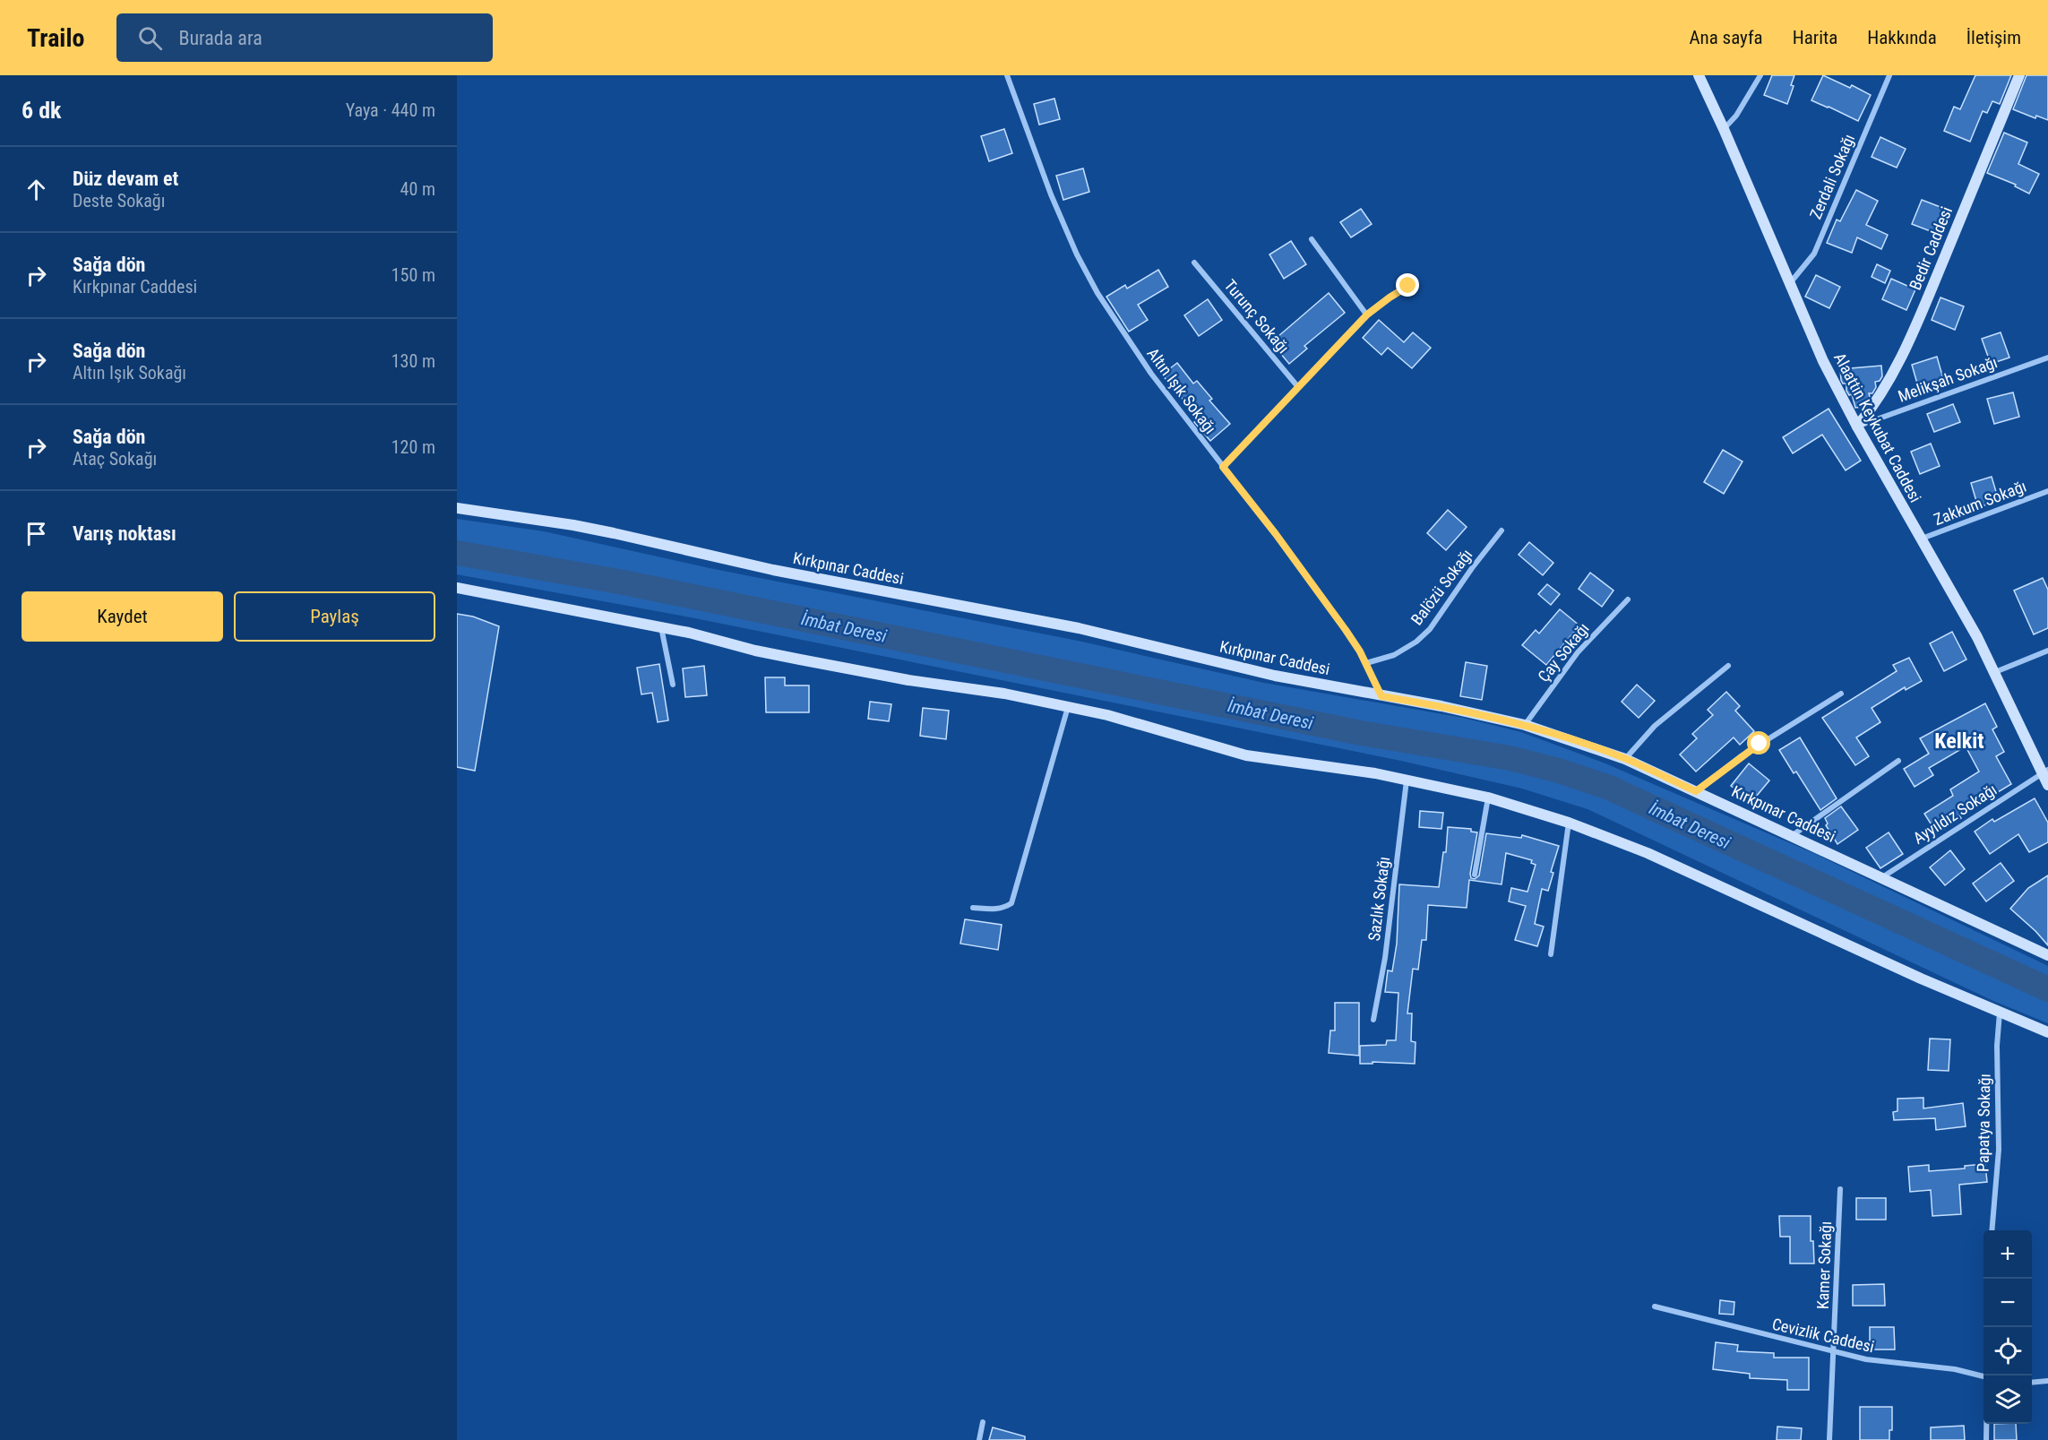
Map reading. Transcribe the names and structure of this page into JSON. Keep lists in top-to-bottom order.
{
  "streets": {
    "street": [
      "Zerdali Sokağı",
      "Bedir Caddesi",
      "Turunç Sokağı",
      "Melikşah Sokağı",
      "Altın Işık Sokağı",
      "Alaattin Keykubat Caddesi",
      "Zakkum Sokağı",
      "Kırkpınar Caddesi",
      "Balözü Sokağı",
      "Çay Sokağı",
      "Ayyıldız Sokağı",
      "Sazlık Sokağı",
      "Papatya Sokağı",
      "Kamer Sokağı",
      "Cevizlik Caddesi"
    ]
  },
  "crossings": [
    ["Zerdali Sokağı", "Alaattin Keykubat Caddesi"],
    ["Bedir Caddesi", "Melikşah Sokağı"],
    ["Bedir Caddesi", "Alaattin Keykubat Caddesi"],
    ["Melikşah Sokağı", "Alaattin Keykubat Caddesi"],
    ["Altın Işık Sokağı", "Kırkpınar Caddesi"],
    ["Altın Işık Sokağı", "Balözü Sokağı"],
    ["Alaattin Keykubat Caddesi", "Zakkum Sokağı"],
    ["Alaattin Keykubat Caddesi", "Ayyıldız Sokağı"],
    ["Kırkpınar Caddesi", "Çay Sokağı"],
    ["Kırkpınar Caddesi", "Ayyıldız Sokağı"],
    ["Kamer Sokağı", "Cevizlik Caddesi"]
  ],
  "districts": ["Kelkit"],
  "water": ["İmbat Deresi"],
  "page": {
    "header": "Trailo",
    "search": "Burada ara",
    "nav": [
      "Ana sayfa",
      "Harita",
      "Hakkında",
      "İletişim"
    ],
    "heading": ["6 dk", "Yaya · 440 m"],
    "list": [
      ["Düz devam et", "Deste Sokağı", "40 m"],
      ["Sağa dön", "Kırkpınar Caddesi", "150 m"],
      ["Sağa dön", "Altın Işık Sokağı", "130 m"],
      ["Sağa dön", "Ataç Sokağı", "120 m"],
      "Varış noktası"
    ],
    "buttons": ["Kaydet", "Paylaş"],
    "map_buttons": ["+", "−"]
  }
}
